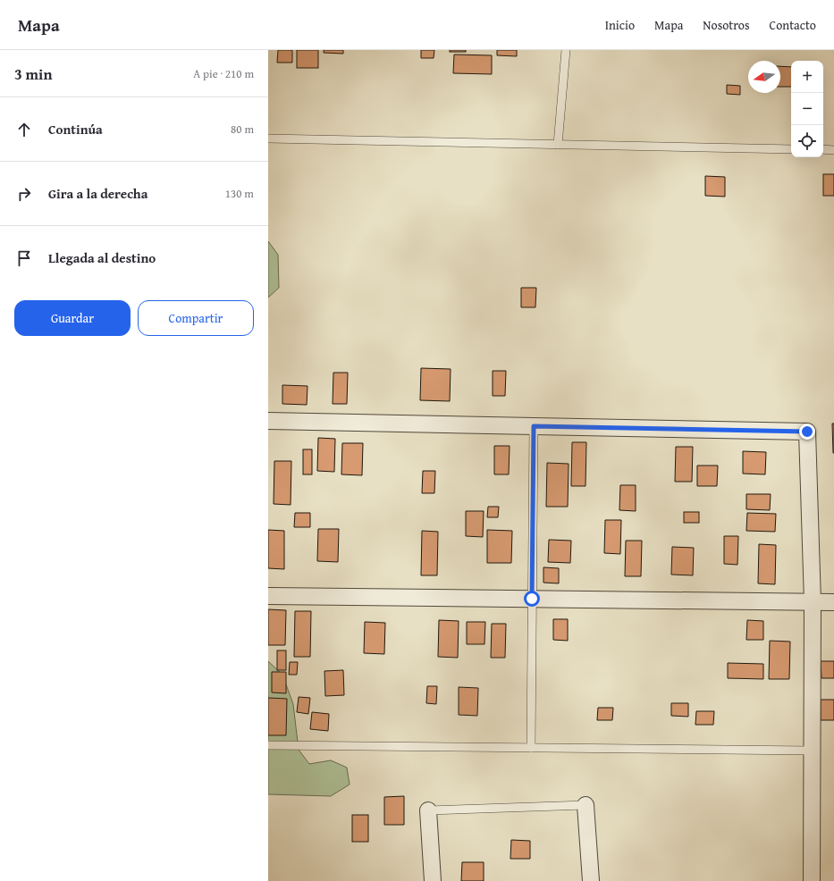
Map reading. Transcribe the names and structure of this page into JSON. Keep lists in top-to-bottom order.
{
  "north": "left",
  "page": {
    "header": "Mapa",
    "nav": [
      "Inicio",
      "Mapa",
      "Nosotros",
      "Contacto"
    ],
    "heading": ["3 min", "A pie · 210 m"],
    "map_buttons": ["+", "−"],
    "list": [
      ["Continúa", "80 m"],
      ["Gira a la derecha", "130 m"],
      "Llegada al destino"
    ],
    "buttons": ["Guardar", "Compartir"]
  }
}
